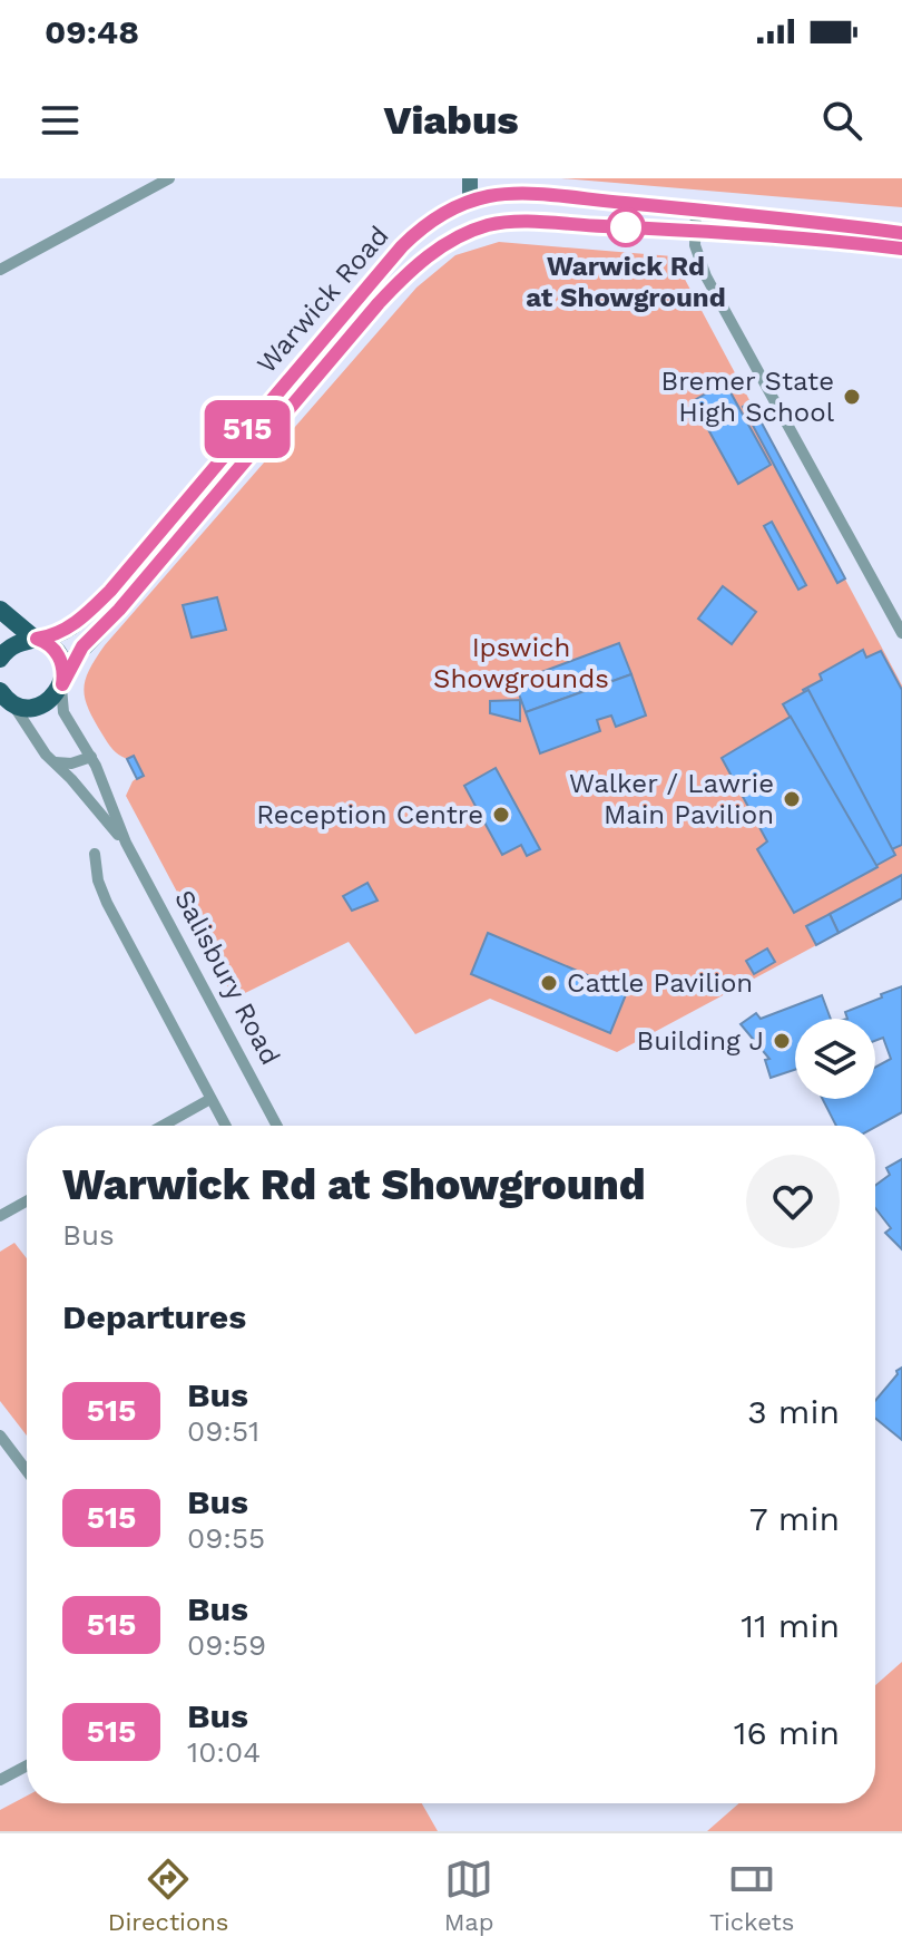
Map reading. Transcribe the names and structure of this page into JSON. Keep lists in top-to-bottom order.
{
  "streets": {
    "main road": ["Warwick Road"],
    "street": ["Salisbury Road"]
  },
  "crossings": [
    ["Warwick Road", "Salisbury Road"]
  ],
  "parks": ["Ipswich Showgrounds"],
  "places": [
    "Warwick Rd at Showground",
    "Bremer State High School",
    "Walker / Lawrie Main Pavilion",
    "Reception Centre",
    "Cattle Pavilion",
    "Building J"
  ],
  "lines": ["bus line 515"],
  "page": {
    "status": "09:48",
    "header": "Viabus",
    "on_map": "515",
    "heading": [
      ["Warwick Rd at Showground", "Bus"],
      "Departures"
    ],
    "list": [
      {
        "mark": "515",
        "name": "Bus",
        "note": "09:51",
        "value": "3 min"
      },
      {
        "mark": "515",
        "name": "Bus",
        "note": "09:55",
        "value": "7 min"
      },
      {
        "mark": "515",
        "name": "Bus",
        "note": "09:59",
        "value": "11 min"
      },
      {
        "mark": "515",
        "name": "Bus",
        "note": "10:04",
        "value": "16 min"
      }
    ],
    "tabs": ["Directions", "Map", "Tickets"]
  }
}
